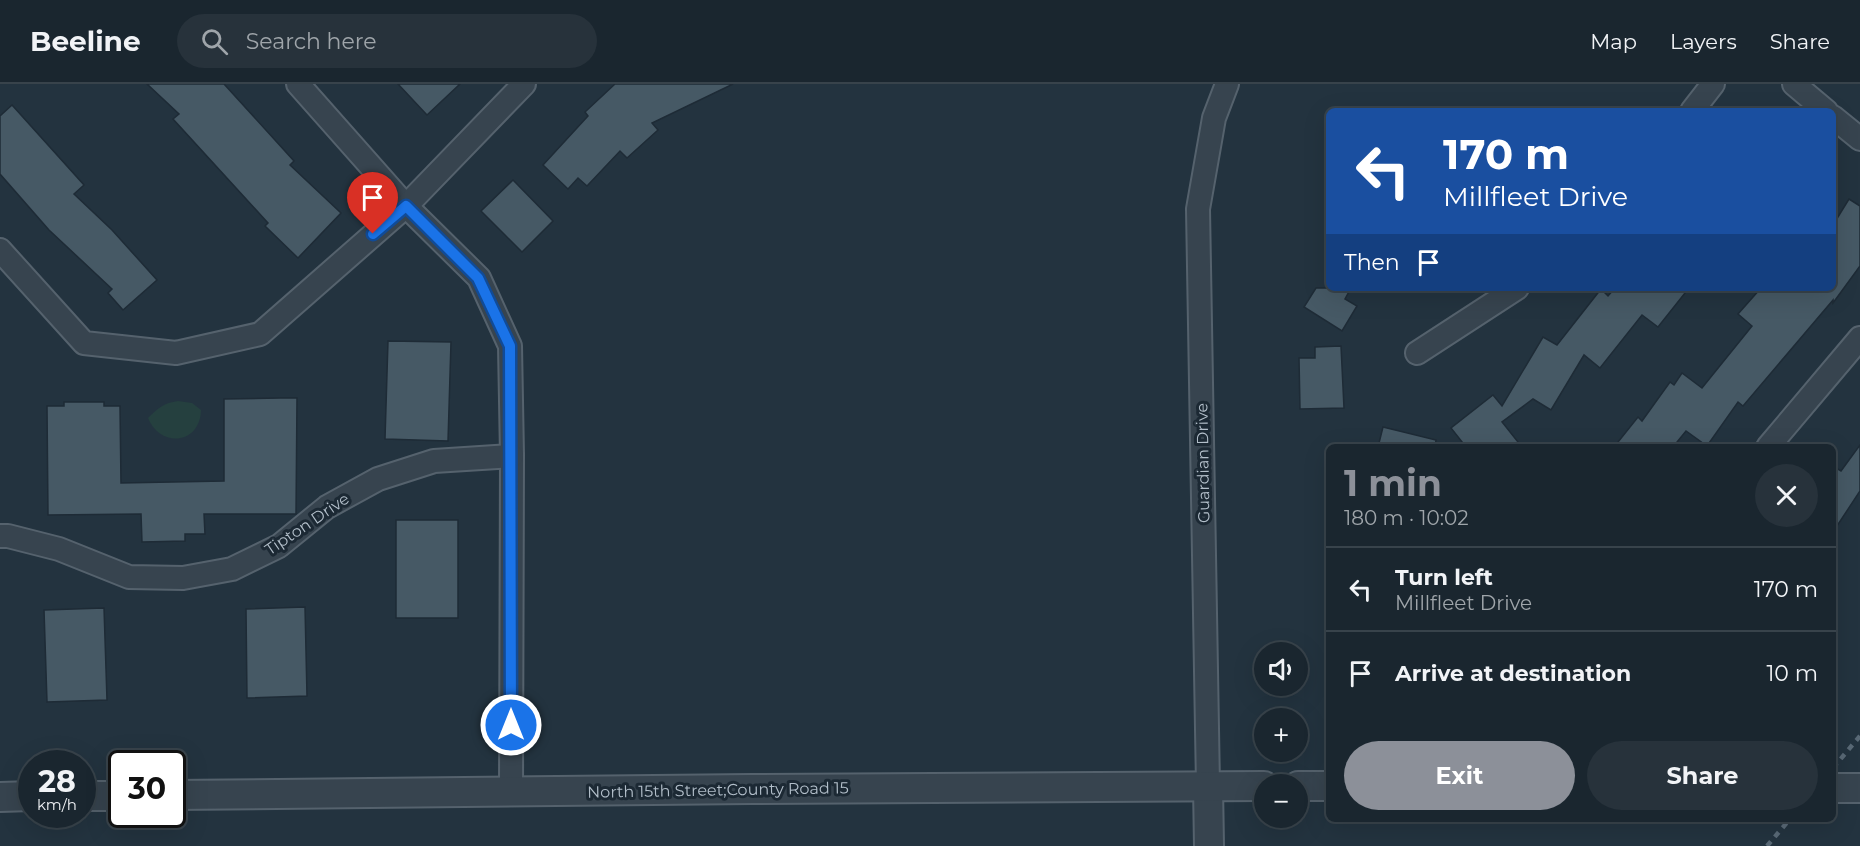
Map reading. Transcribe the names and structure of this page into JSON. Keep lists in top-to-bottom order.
{
  "streets": {
    "street": ["Guardian Drive", "Tipton Drive", "North 15th Street;County Road 15"]
  },
  "crossings": [
    ["Guardian Drive", "North 15th Street;County Road 15"]
  ],
  "page": {
    "header": "Beeline",
    "search": "Search here",
    "nav": ["Map", "Layers", "Share"],
    "turn": ["170 m", "Millfleet Drive"],
    "then": "Then",
    "heading": ["1 min", "180 m · 10:02"],
    "list": [
      {
        "name": "Turn left",
        "note": "Millfleet Drive",
        "value": "170 m"
      },
      {
        "name": "Arrive at destination",
        "value": "10 m"
      }
    ],
    "map_buttons": ["+", "−"],
    "buttons": ["Exit", "Share"],
    "speed": "28 km/h",
    "limit": "30"
  }
}
